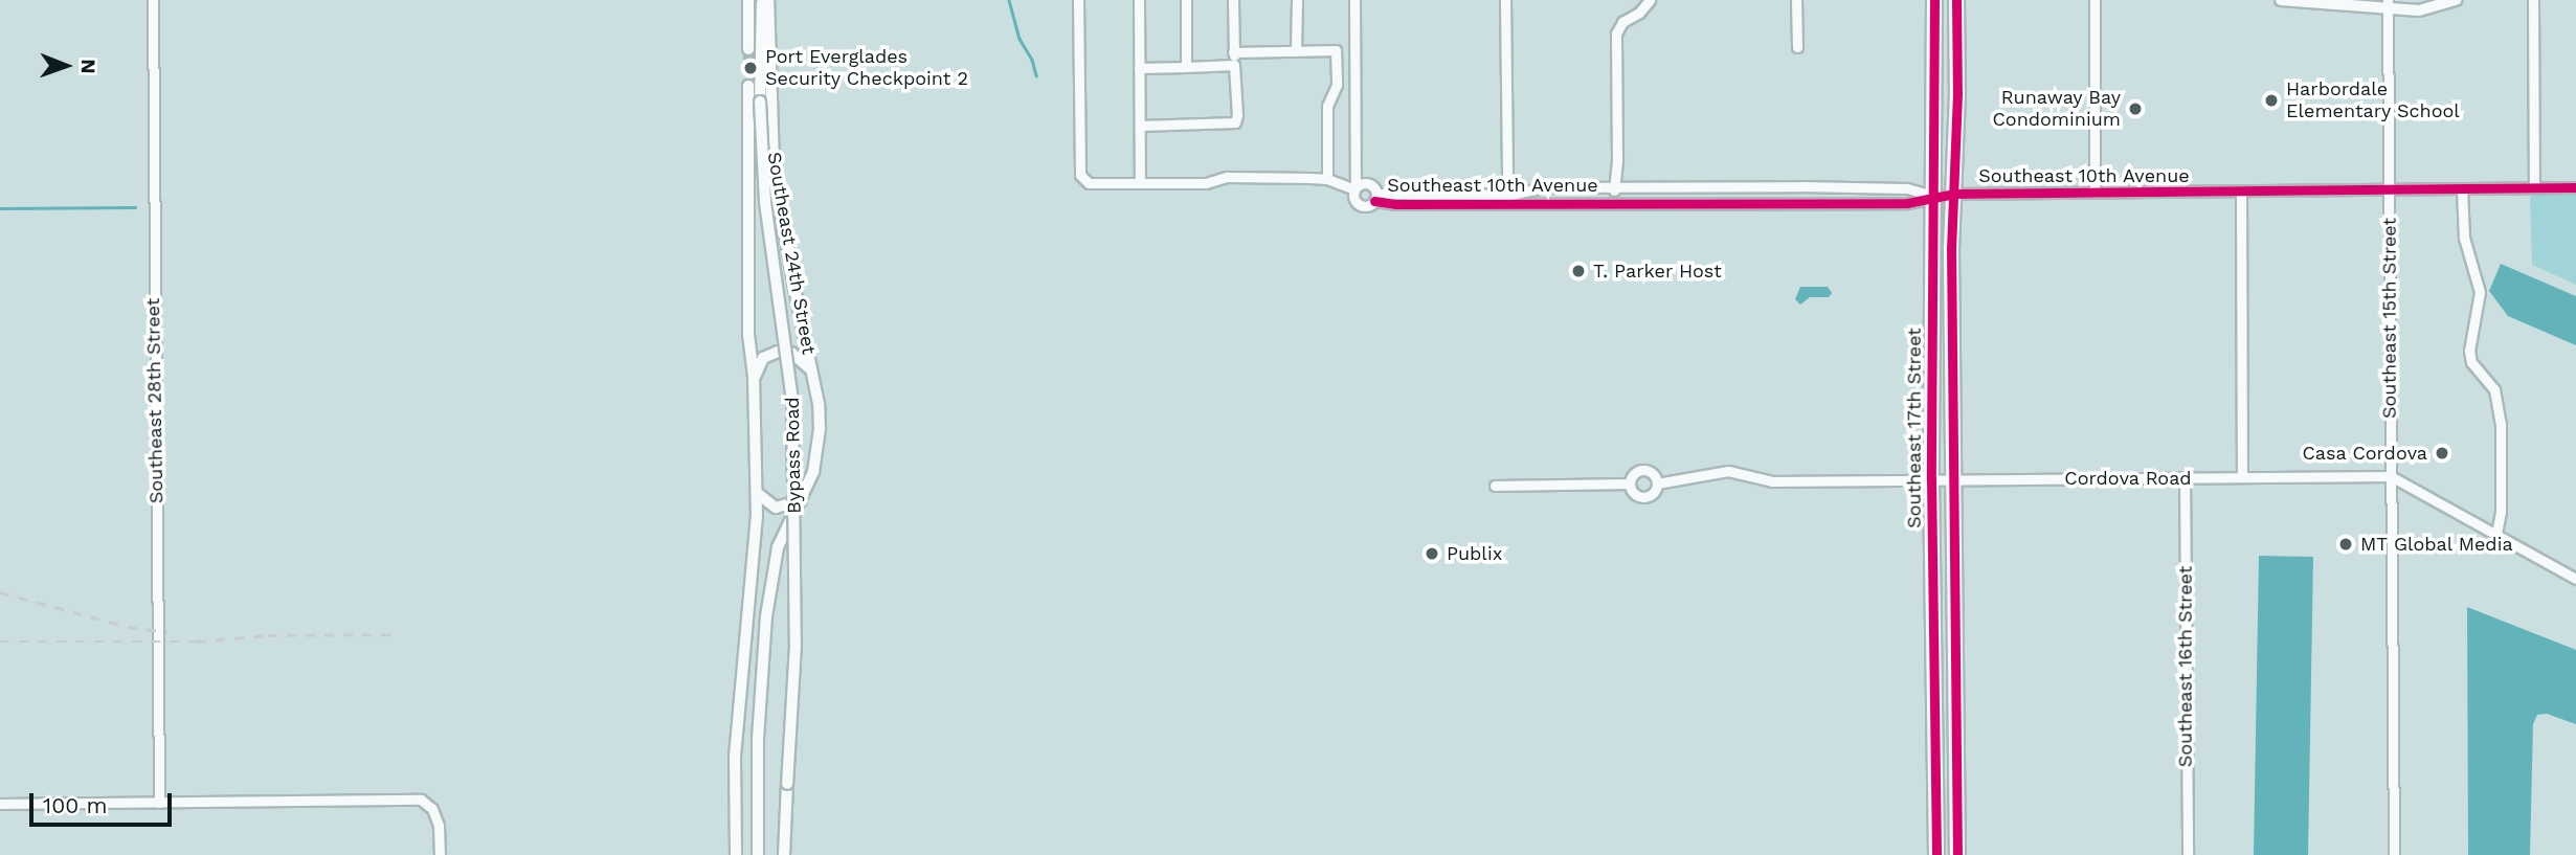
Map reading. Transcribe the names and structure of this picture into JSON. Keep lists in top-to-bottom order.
{
  "streets": {
    "main road": ["Southeast 17th Street"],
    "street": [
      "Southeast 10th Avenue",
      "Southeast 24th Street",
      "Southeast 15th Street",
      "Southeast 28th Street",
      "Bypass Road",
      "Cordova Road",
      "Southeast 16th Street"
    ]
  },
  "crossings": [
    ["Southeast 10th Avenue", "Southeast 15th Street"],
    ["Southeast 10th Avenue", "Southeast 17th Street"],
    ["Southeast 15th Street", "Cordova Road"],
    ["Southeast 17th Street", "Cordova Road"],
    ["Cordova Road", "Southeast 16th Street"]
  ],
  "places": [
    "Port Everglades Security Checkpoint 2",
    "Harbordale Elementary School",
    "Runaway Bay Condominium",
    "T. Parker Host",
    "Casa Cordova",
    "MT Global Media",
    "Publix"
  ],
  "scale_bar": "100 m",
  "north": "right"
}
